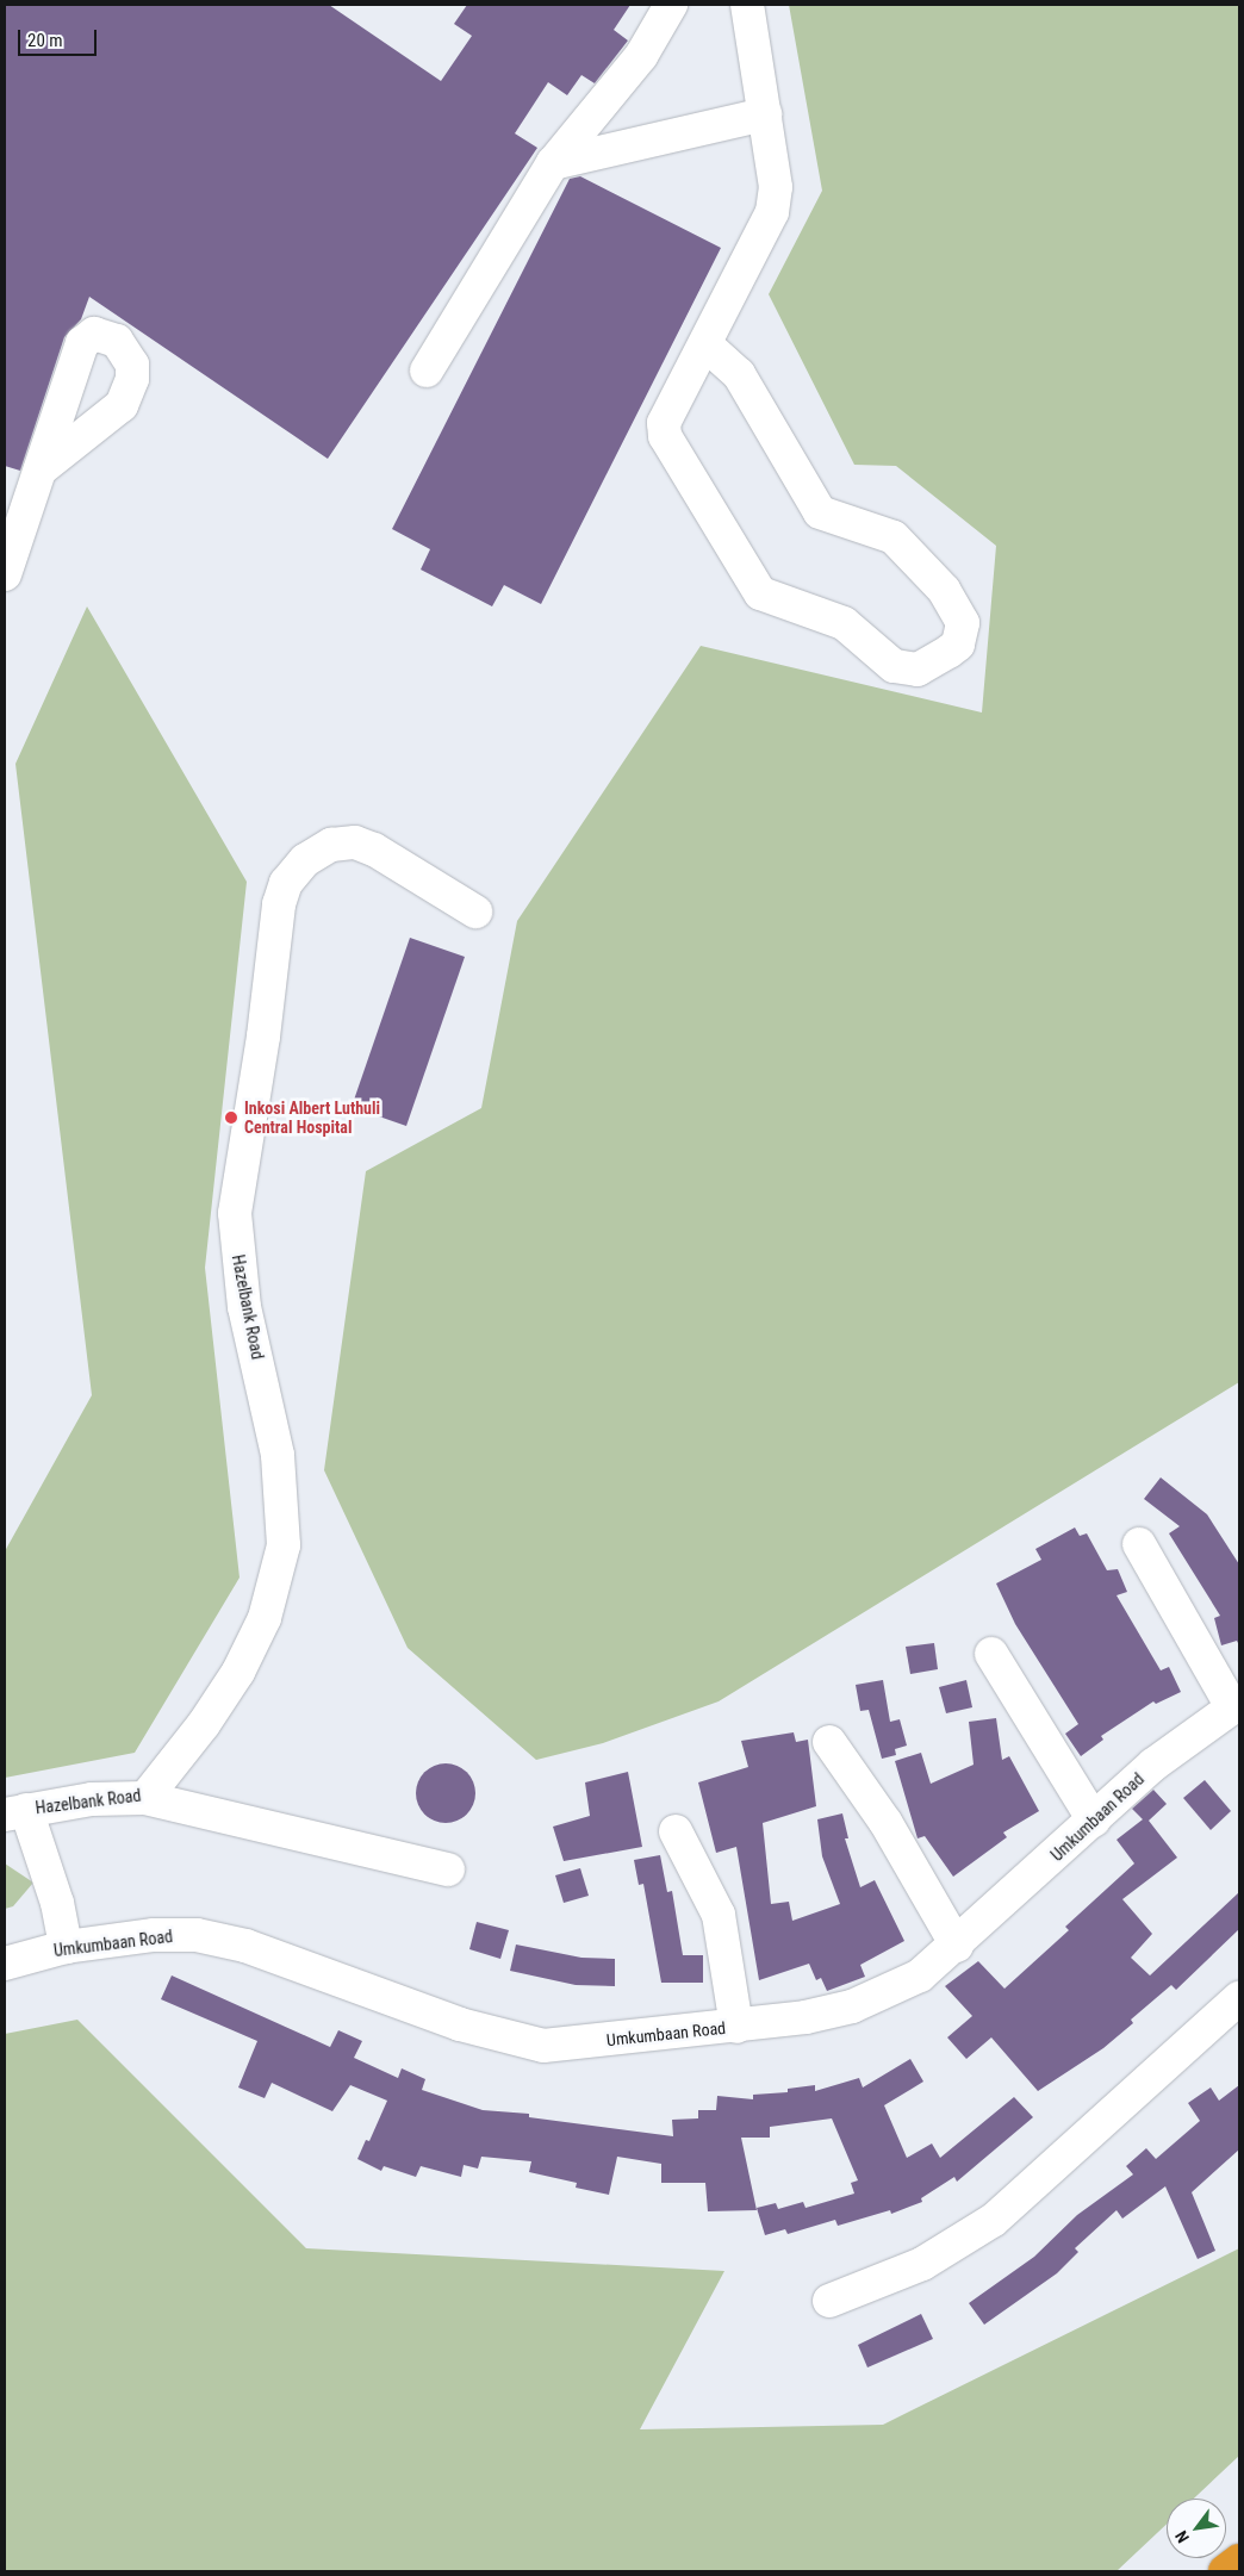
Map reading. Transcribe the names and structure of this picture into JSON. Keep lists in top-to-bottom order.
{
  "streets": {
    "street": ["Hazelbank Road", "Umkumbaan Road"]
  },
  "crossings": [
    ["Hazelbank Road", "Umkumbaan Road"]
  ],
  "places": ["Inkosi Albert Luthuli Central Hospital"],
  "scale_bar": "20 m",
  "north": "bottom left"
}
